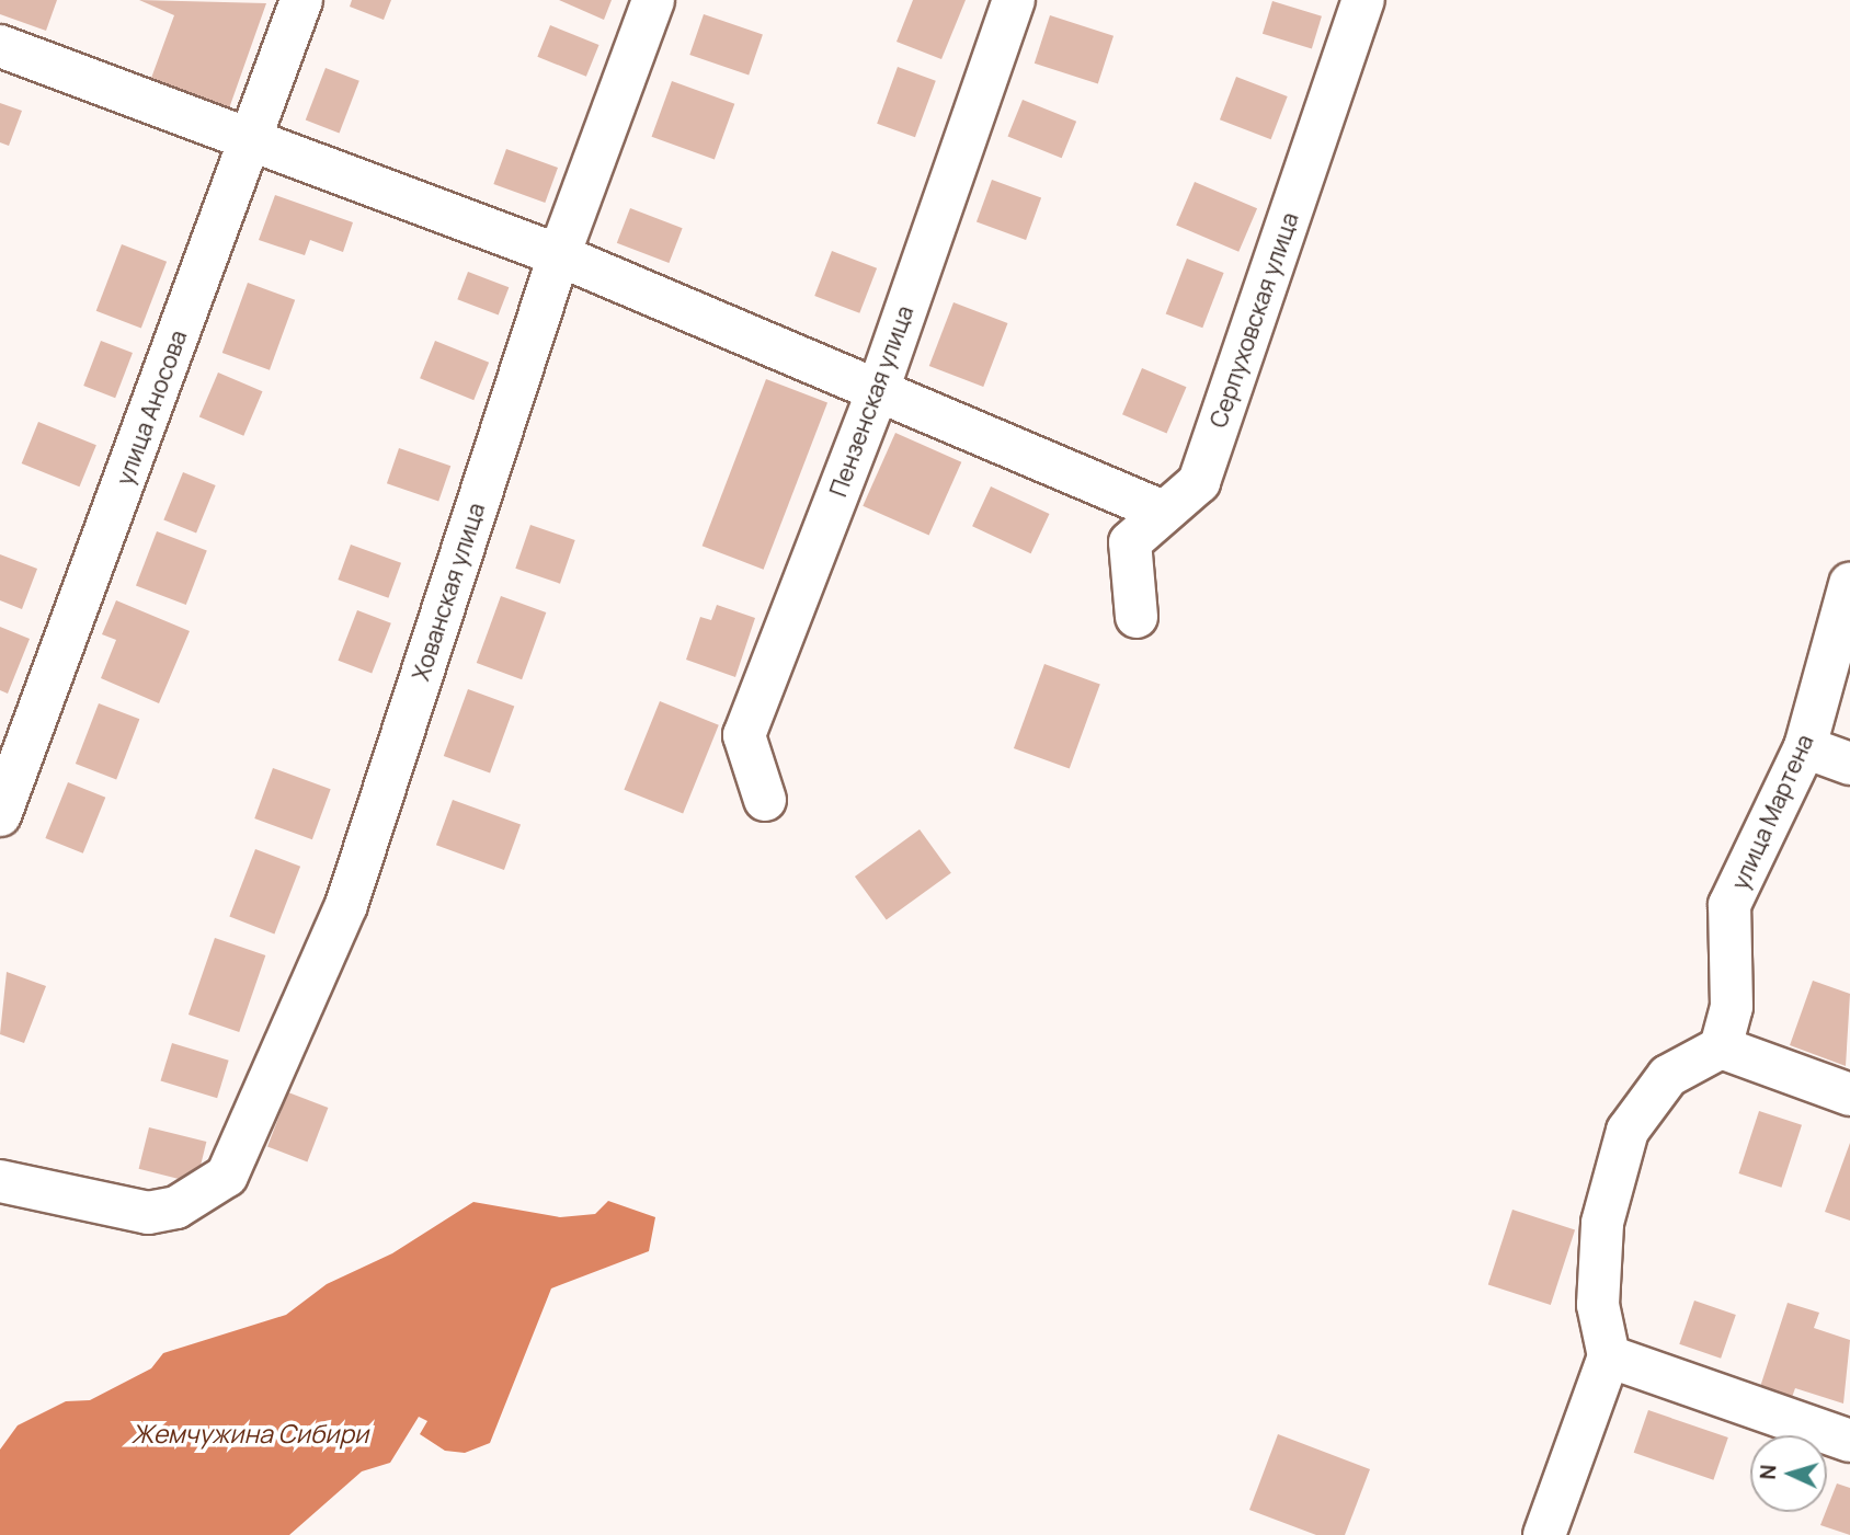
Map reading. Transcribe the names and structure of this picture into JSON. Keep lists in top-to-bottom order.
{
  "streets": {
    "street": [
      "Серпуховская улица",
      "Пензенская улица",
      "улица Аносова",
      "Хованская улица",
      "улица Мартена"
    ]
  },
  "water": ["Жемчужина Сибири"],
  "north": "left"
}
